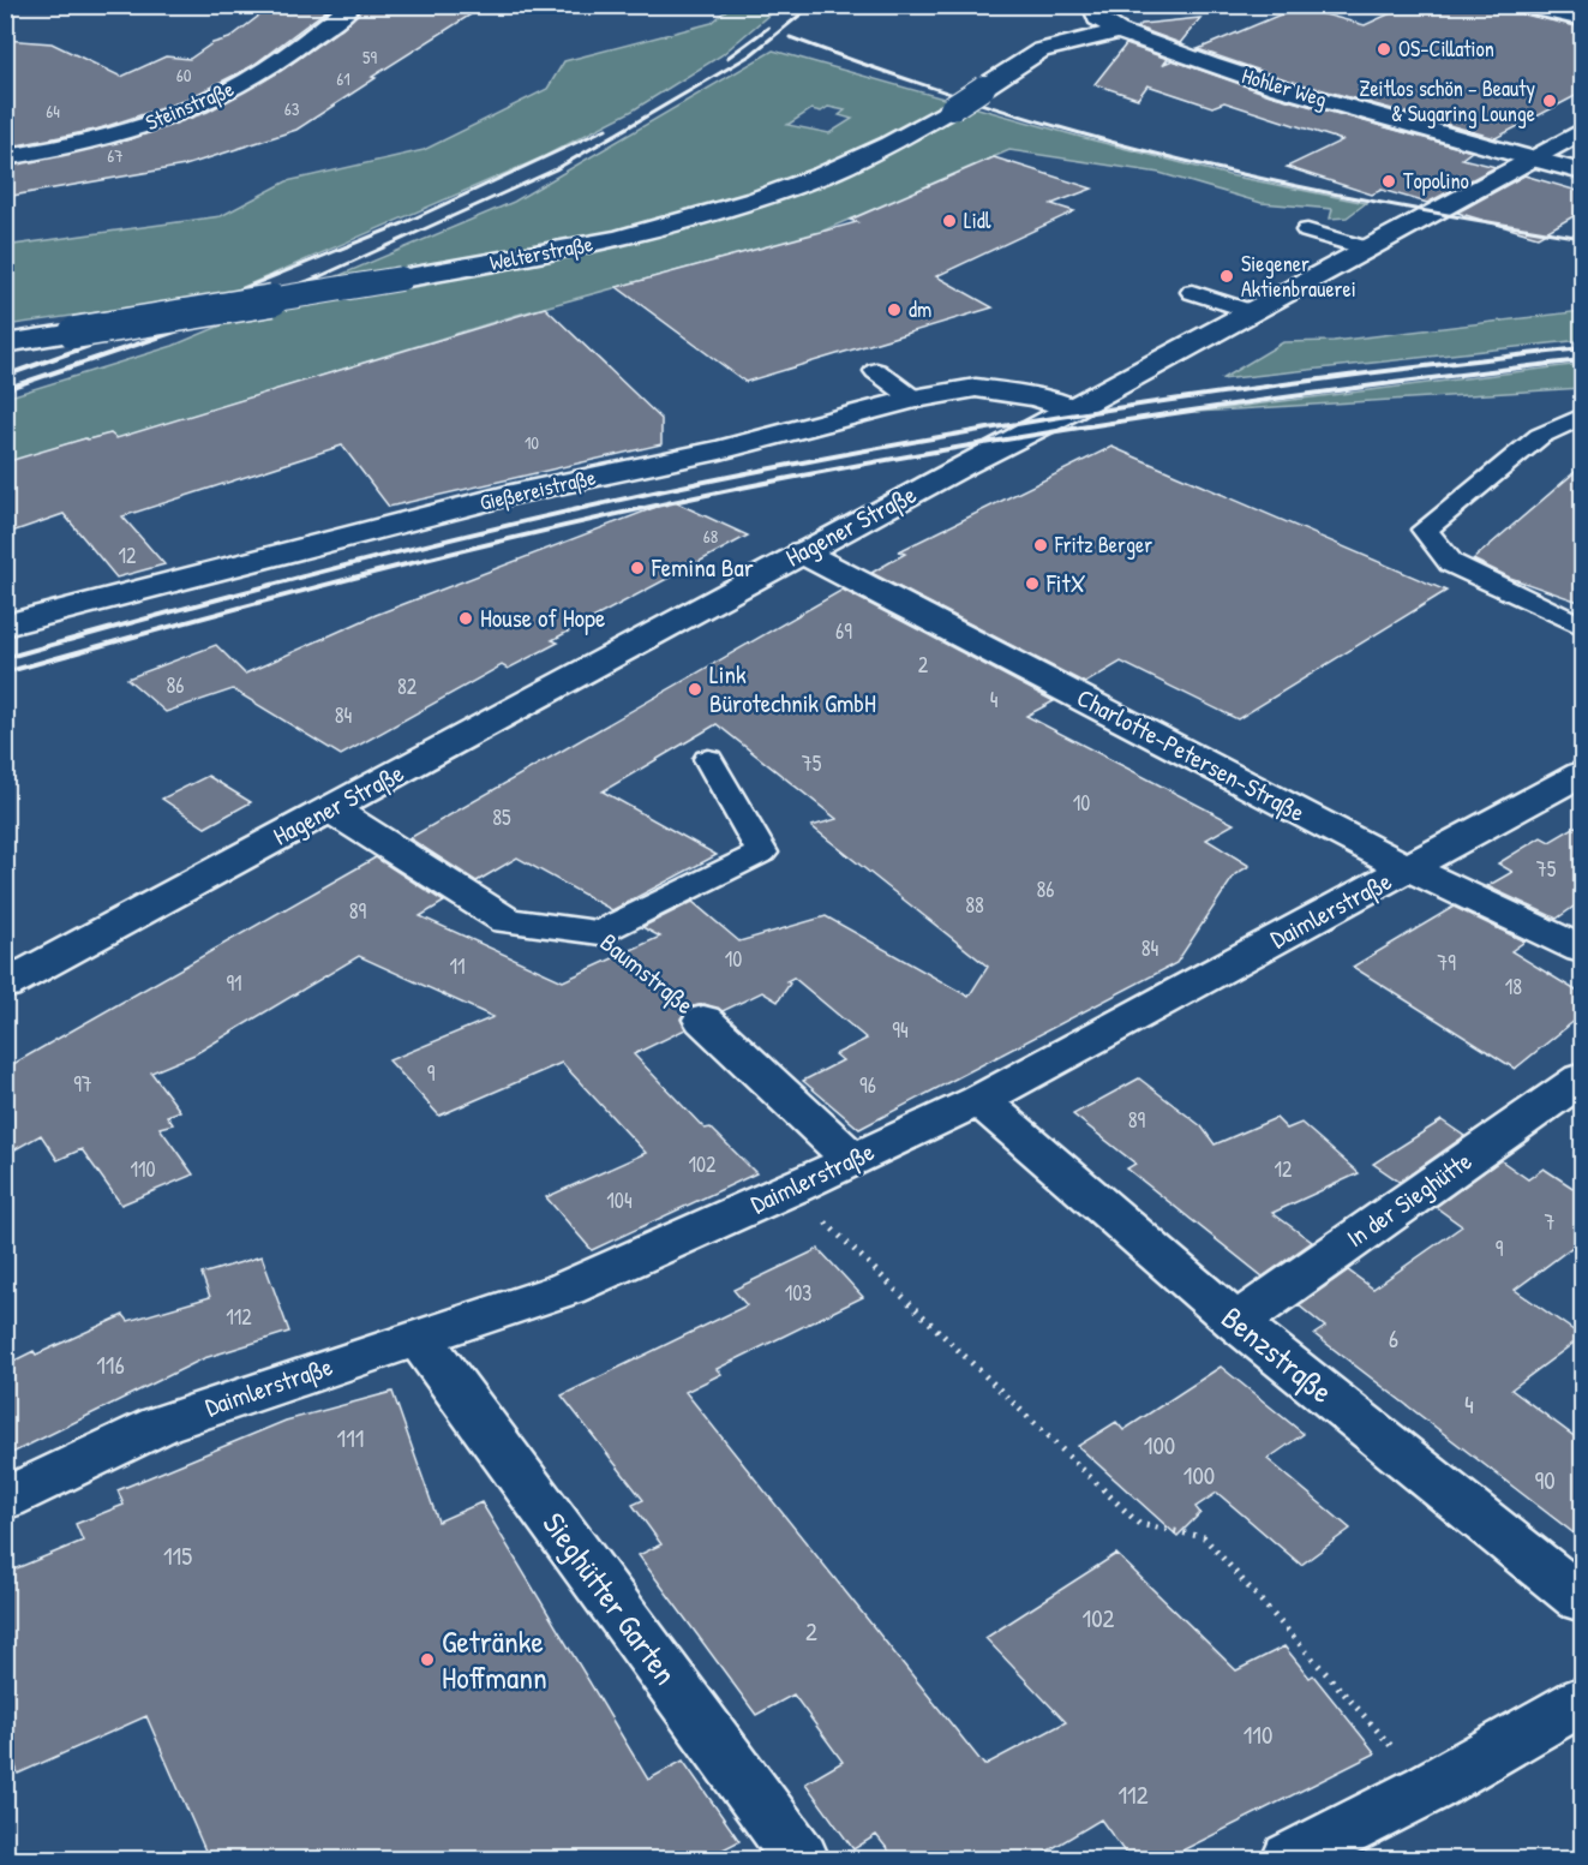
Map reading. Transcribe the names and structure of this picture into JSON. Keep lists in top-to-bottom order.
{
  "streets": {
    "street": [
      "Hohler Weg",
      "Steinstraße",
      "Welterstraße",
      "Gießereistraße",
      "Hagener Straße",
      "Charlotte-Petersen-Straße",
      "Daimlerstraße",
      "Baumstraße",
      "In der Sieghütte",
      "Benzstraße",
      "Sieghütter Garten"
    ]
  },
  "crossings": [
    ["Hohler Weg", "Welterstraße"],
    ["Hohler Weg", "Hagener Straße"],
    ["Gießereistraße", "Hagener Straße"],
    ["Hagener Straße", "Charlotte-Petersen-Straße"],
    ["Hagener Straße", "Baumstraße"],
    ["Charlotte-Petersen-Straße", "Daimlerstraße"],
    ["Daimlerstraße", "Baumstraße"],
    ["Daimlerstraße", "Benzstraße"],
    ["Daimlerstraße", "Sieghütter Garten"],
    ["In der Sieghütte", "Benzstraße"]
  ],
  "places": [
    "OS-Cillation",
    "Zeitlos schön – Beauty & Sugaring Lounge",
    "Topolino",
    "Lidl",
    "Siegener Aktienbrauerei",
    "dm",
    "Fritz Berger",
    "Femina Bar",
    "FitX",
    "House of Hope",
    "Link Bürotechnik GmbH",
    "Getränke Hoffmann"
  ],
  "house_numbers": [
    "59",
    "60",
    "61",
    "63",
    "64",
    "67",
    "10",
    "68",
    "12",
    "69",
    "2",
    "86",
    "82",
    "4",
    "84",
    "75",
    "10",
    "85",
    "75",
    "86",
    "88",
    "89",
    "84",
    "10",
    "79",
    "11",
    "91",
    "18",
    "94",
    "9",
    "97",
    "96",
    "89",
    "102",
    "110",
    "12",
    "104",
    "7",
    "9",
    "103",
    "112",
    "6",
    "116",
    "4",
    "111",
    "100",
    "100",
    "90",
    "115",
    "102",
    "2",
    "110",
    "112"
  ]
}
